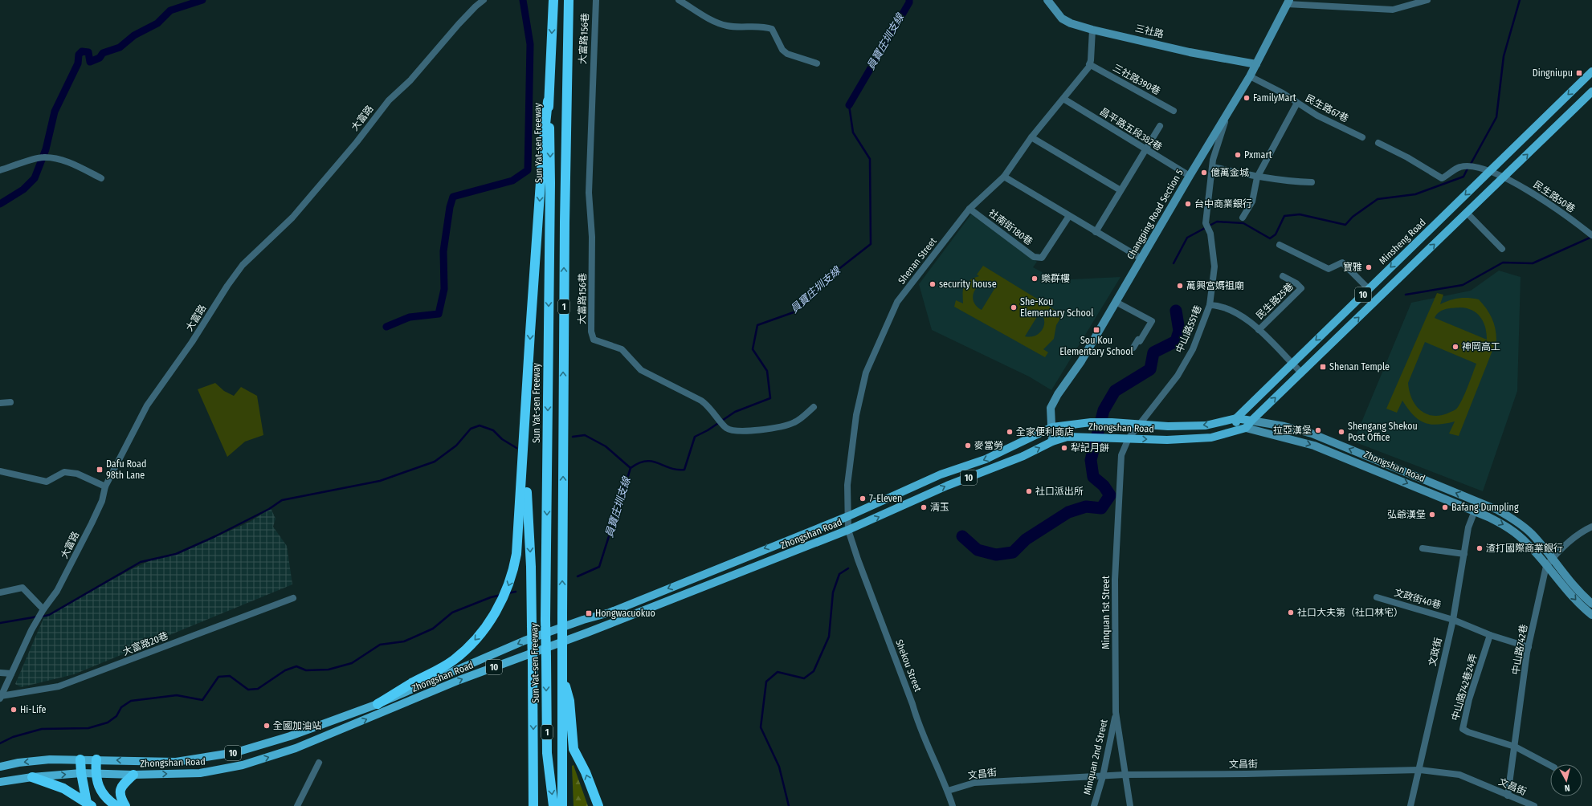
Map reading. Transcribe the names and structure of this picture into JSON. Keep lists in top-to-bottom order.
{
  "streets": {
    "highway": ["Sun Yat-sen Freeway", "1"],
    "main road": ["Minsheng Road", "10", "Zhongshan Road"],
    "street": [
      "三社路",
      "大富路156巷",
      "三社路390巷",
      "民生路67巷",
      "大富路",
      "昌平路五段382巷",
      "民生路50巷",
      "Changping Road Section 5",
      "社南街180巷",
      "Shenan Street",
      "民生路25巷",
      "中山路551巷",
      "文政街40巷",
      "Minquan 1st Street",
      "大富路20巷",
      "中山路742巷",
      "文政街",
      "Shekou Street",
      "中山路742巷24弄",
      "Minquan 2nd Street",
      "文昌街"
    ]
  },
  "crossings": [
    ["三社路", "Changping Road Section 5"],
    ["三社路390巷", "Shenan Street"],
    ["民生路67巷", "Changping Road Section 5"],
    ["大富路", "大富路20巷"],
    ["昌平路五段382巷", "Changping Road Section 5"],
    ["昌平路五段382巷", "Shenan Street"],
    ["民生路50巷", "Minsheng Road"],
    ["民生路50巷", "10"],
    ["Changping Road Section 5", "中山路551巷"],
    ["Changping Road Section 5", "Zhongshan Road"],
    ["社南街180巷", "Shenan Street"],
    ["Minsheng Road", "Zhongshan Road"],
    ["Shenan Street", "Zhongshan Road"],
    ["Shenan Street", "Shekou Street"],
    ["10", "Zhongshan Road"],
    ["中山路551巷", "Zhongshan Road"],
    ["中山路551巷", "Minquan 1st Street"],
    ["Zhongshan Road", "Minquan 1st Street"],
    ["Zhongshan Road", "中山路742巷"],
    ["Zhongshan Road", "文政街"],
    ["Zhongshan Road", "Shekou Street"],
    ["文政街40巷", "中山路742巷"],
    ["文政街40巷", "文政街"],
    ["文政街40巷", "中山路742巷24弄"],
    ["Minquan 1st Street", "Minquan 2nd Street"],
    ["Minquan 1st Street", "文昌街"],
    ["中山路742巷", "中山路742巷24弄"],
    ["中山路742巷", "文昌街"],
    ["文政街", "文昌街"],
    ["Shekou Street", "文昌街"],
    ["Minquan 2nd Street", "文昌街"]
  ],
  "water": ["員寶庄圳支線"],
  "places": {
    "transit": [
      "Dingniupu",
      "Sou Kou Elementary School",
      "Shenan Temple",
      "Dafu Road 98th Lane",
      "Hongwacuokuo"
    ],
    "other": [
      "FamilyMart",
      "Pxmart",
      "億萬金城",
      "台中商業銀行",
      "寶雅",
      "樂群樓",
      "security house",
      "萬興宮媽祖廟",
      "She-Kou Elementary School",
      "神岡高工",
      "拉亞漢堡",
      "全家便利商店",
      "Shengang Shekou Post Office",
      "麥當勞",
      "犁記月餅",
      "社口派出所",
      "7-Eleven",
      "清玉",
      "Bafang Dumpling",
      "弘爺漢堡",
      "渣打國際商業銀行",
      "社口大夫第（社口林宅）",
      "Hi-Life",
      "全國加油站"
    ]
  },
  "north": "bottom"
}
